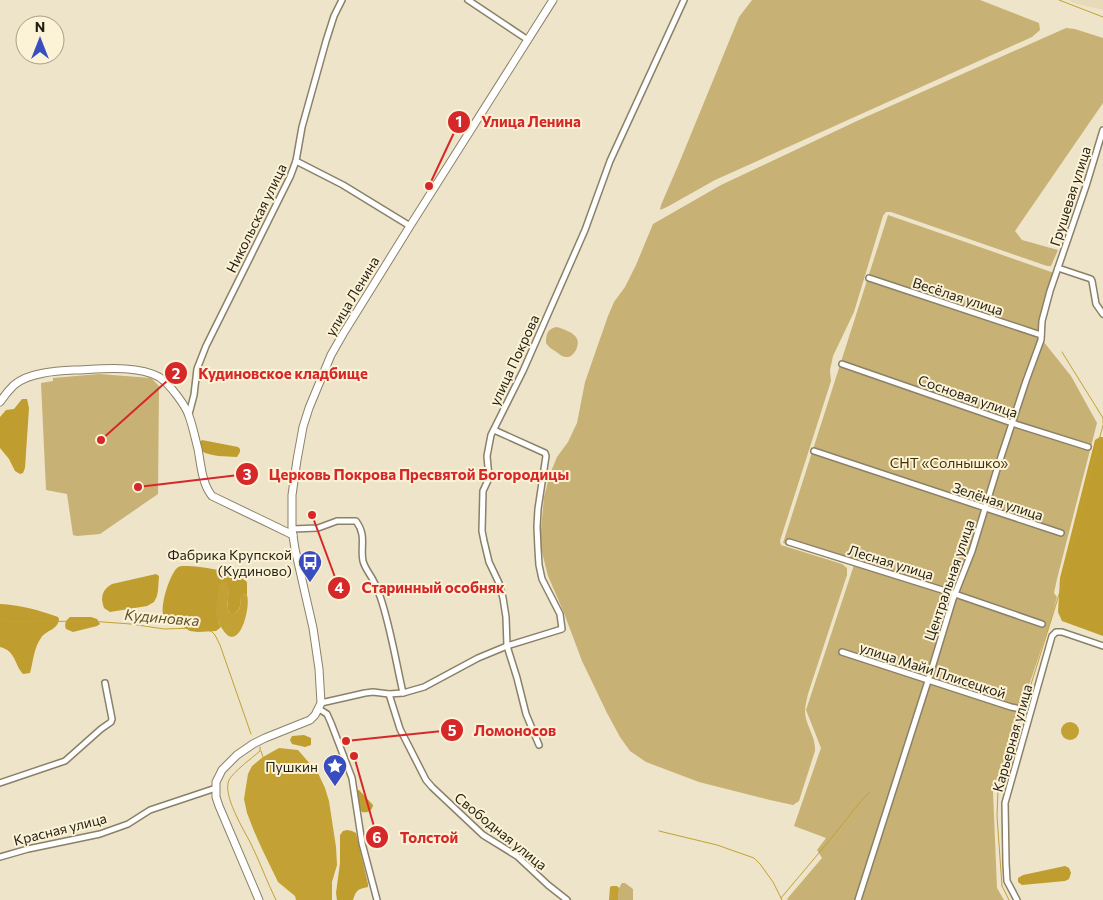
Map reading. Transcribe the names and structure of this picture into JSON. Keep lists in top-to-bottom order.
{
  "streets": {
    "main road": ["улица Ленина"],
    "street": [
      "Грушевая улица",
      "Никольская улица",
      "Весёлая улица",
      "улица Покрова",
      "Сосновая улица",
      "Зелёная улица",
      "Лесная улица",
      "Центральная улица",
      "улица Майи Плисецкой",
      "Карьерная улица",
      "Красная улица",
      "Свободная улица"
    ]
  },
  "crossings": [
    ["Грушевая улица", "Центральная улица"],
    ["Весёлая улица", "Центральная улица"],
    ["Сосновая улица", "Центральная улица"],
    ["Зелёная улица", "Центральная улица"],
    ["Лесная улица", "Центральная улица"],
    ["Центральная улица", "улица Майи Плисецкой"]
  ],
  "water": ["Кудиновка"],
  "parks": ["СНТ «Солнышко»"],
  "places": {
    "other": [
      "Улица Ленина",
      "Кудиновское кладбище",
      "Церковь Покрова Пресвятой Богородицы",
      "Старинный особняк",
      "Ломоносов",
      "Толстой"
    ],
    "bus stop": ["Фабрика Крупской (Кудиново)"],
    "place": ["Пушкин"]
  },
  "north": "top"
}
